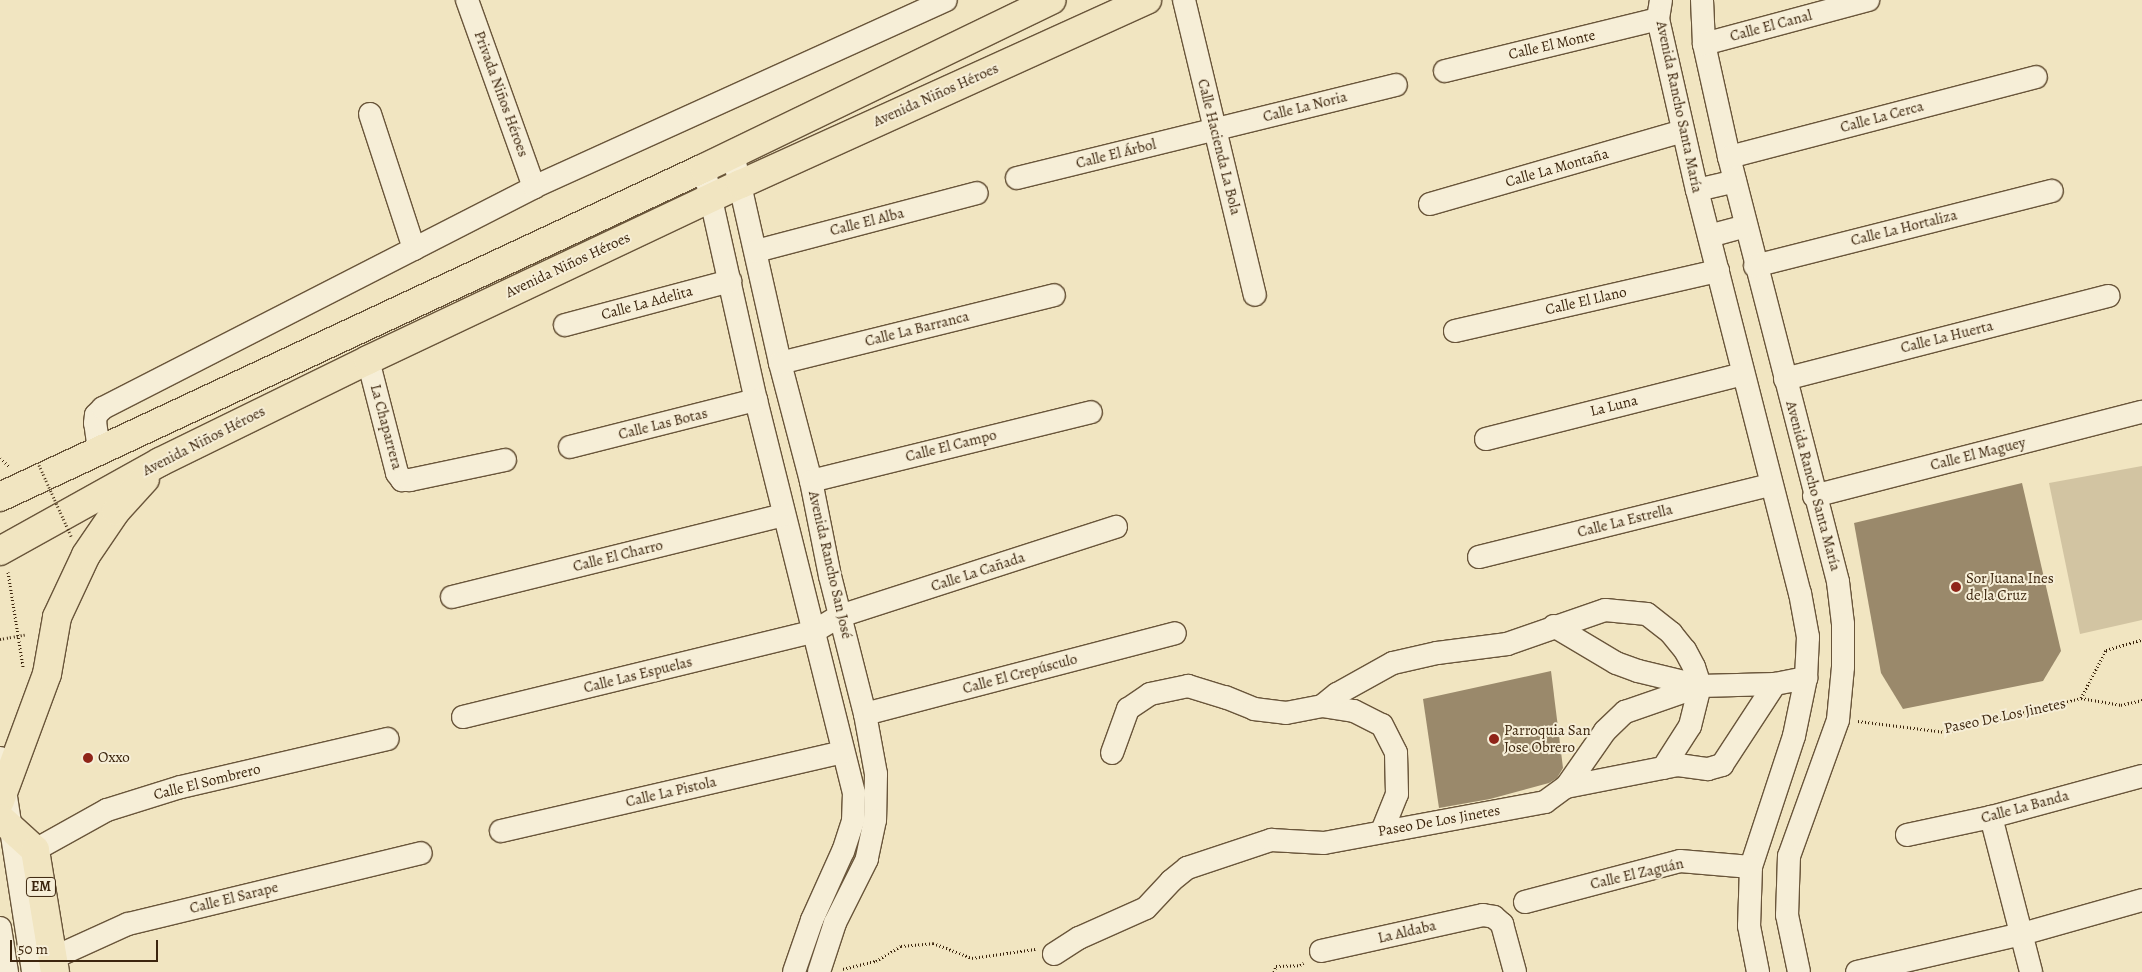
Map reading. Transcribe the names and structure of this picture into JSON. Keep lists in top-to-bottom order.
{
  "streets": {
    "main road": ["Avenida Niños Héroes", "EM"],
    "street": [
      "Calle El Canal",
      "Calle El Monte",
      "Privada Niños Héroes",
      "Calle La Noria",
      "Avenida Rancho Santa María",
      "Calle La Cerca",
      "Calle Hacienda La Bola",
      "Calle El Árbol",
      "Calle La Montaña",
      "Calle El Alba",
      "Calle La Hortaliza",
      "Calle El Llano",
      "Calle La Adelita",
      "Calle La Barranca",
      "Calle La Huerta",
      "La Luna",
      "Calle Las Botas",
      "La Chaparrera",
      "Calle El Campo",
      "Calle El Maguey",
      "Calle La Estrella",
      "Calle El Charro",
      "Avenida Rancho San José",
      "Calle La Cañada",
      "Calle El Crepúsculo",
      "Calle Las Espuelas",
      "Paseo De Los Jinetes",
      "Calle El Sombrero",
      "Calle La Pistola",
      "Calle La Banda",
      "Calle El Zaguán",
      "Calle El Sarape",
      "La Aldaba"
    ]
  },
  "crossings": [
    ["Calle El Canal", "Avenida Rancho Santa María"],
    ["Calle El Monte", "Avenida Rancho Santa María"],
    ["Avenida Niños Héroes", "La Chaparrera"],
    ["Avenida Niños Héroes", "Avenida Rancho San José"],
    ["Calle La Noria", "Calle Hacienda La Bola"],
    ["Calle La Noria", "Calle El Árbol"],
    ["Avenida Rancho Santa María", "Calle La Cerca"],
    ["Avenida Rancho Santa María", "Calle La Montaña"],
    ["Avenida Rancho Santa María", "Calle La Hortaliza"],
    ["Avenida Rancho Santa María", "Calle El Llano"],
    ["Avenida Rancho Santa María", "Calle La Huerta"],
    ["Avenida Rancho Santa María", "La Luna"],
    ["Avenida Rancho Santa María", "Calle El Maguey"],
    ["Avenida Rancho Santa María", "Calle La Estrella"],
    ["Avenida Rancho Santa María", "Paseo De Los Jinetes"],
    ["Avenida Rancho Santa María", "Calle El Zaguán"],
    ["Calle Hacienda La Bola", "Calle El Árbol"],
    ["Calle El Alba", "Avenida Rancho San José"],
    ["Calle La Barranca", "Avenida Rancho San José"],
    ["Calle El Campo", "Avenida Rancho San José"],
    ["Avenida Rancho San José", "Calle La Cañada"],
    ["Avenida Rancho San José", "Calle El Crepúsculo"],
    ["Calle La Cañada", "Calle Las Espuelas"],
    ["Calle El Sombrero", "EM"],
    ["EM", "Calle El Sarape"]
  ],
  "places": ["Sor Juana Ines de la Cruz", "Parroquia San Jose Obrero", "Oxxo"],
  "scale_bar": "50 m"
}
